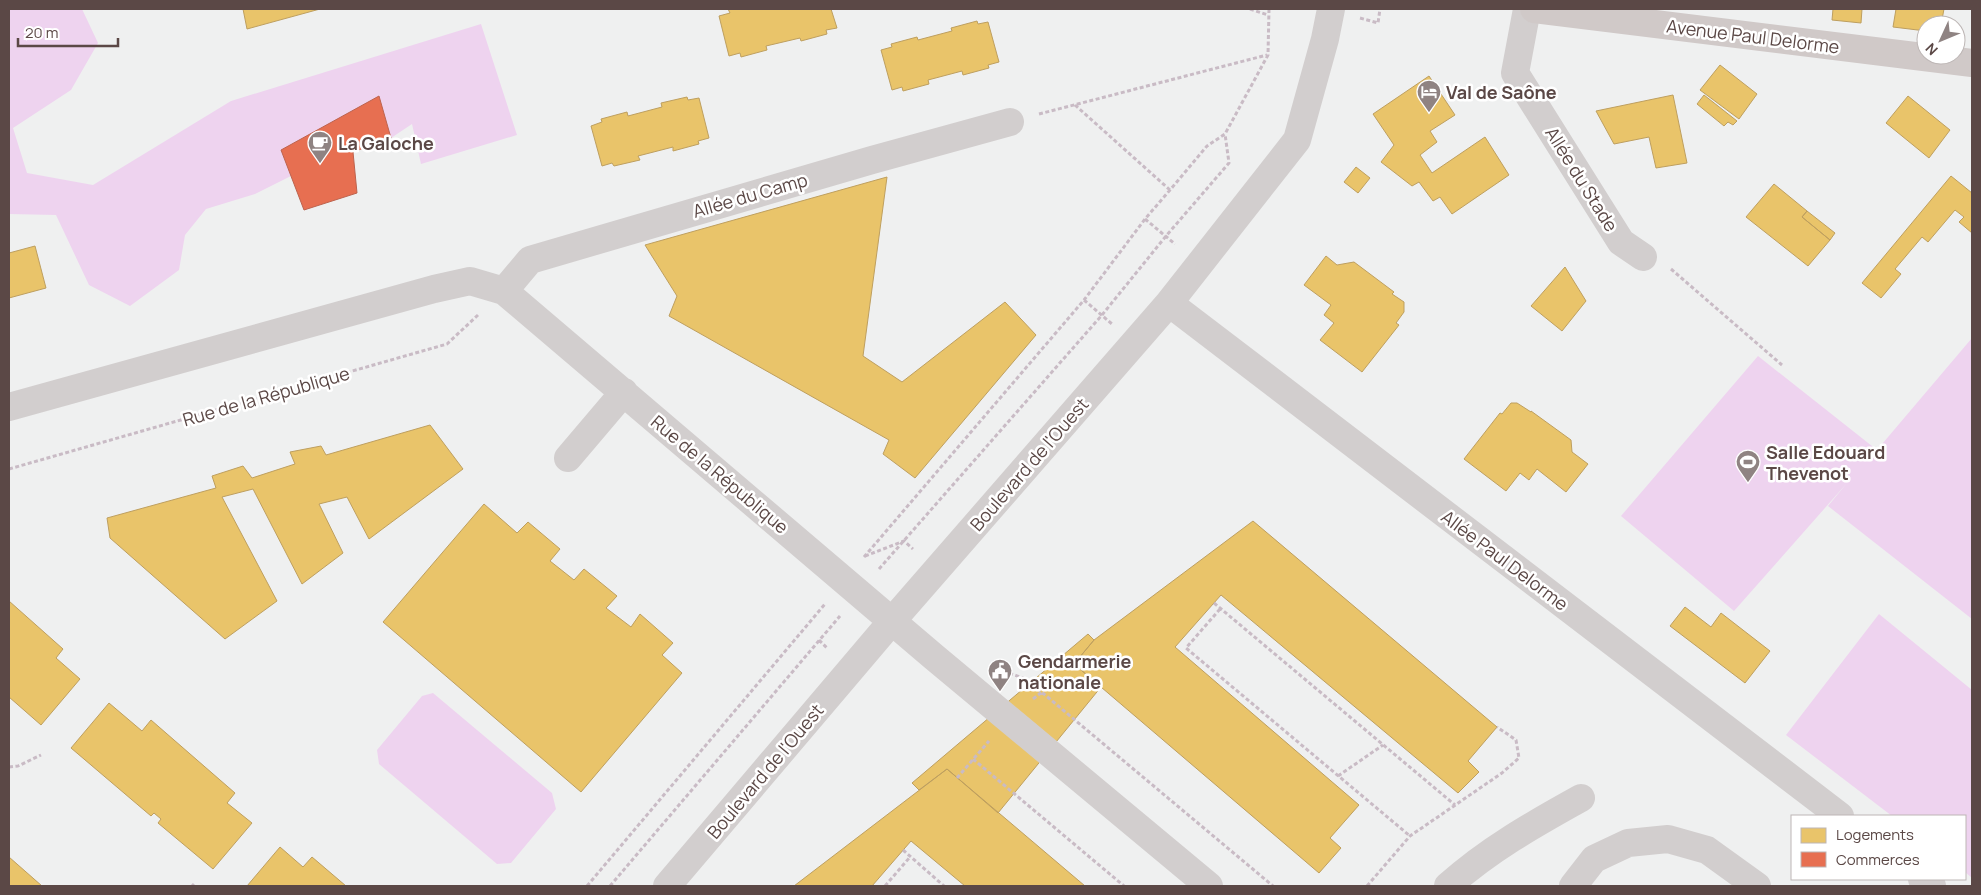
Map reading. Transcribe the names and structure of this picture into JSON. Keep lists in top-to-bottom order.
{
  "streets": {
    "main road": ["Avenue Paul Delorme"],
    "street": [
      "Allée du Stade",
      "Allée du Camp",
      "Rue de la République",
      "Boulevard de l'Ouest",
      "Allée Paul Delorme"
    ]
  },
  "crossings": [
    ["Allée du Camp", "Rue de la République"],
    ["Rue de la République", "Boulevard de l'Ouest"],
    ["Boulevard de l'Ouest", "Allée Paul Delorme"]
  ],
  "places": {
    "hotel": ["Val de Saône"],
    "cafe": ["La Galoche"],
    "sports": ["Salle Edouard Thevenot"],
    "public building": ["Gendarmerie nationale"]
  },
  "legend": ["Logements", "Commerces"],
  "scale_bar": "20 m",
  "north": "bottom left"
}
